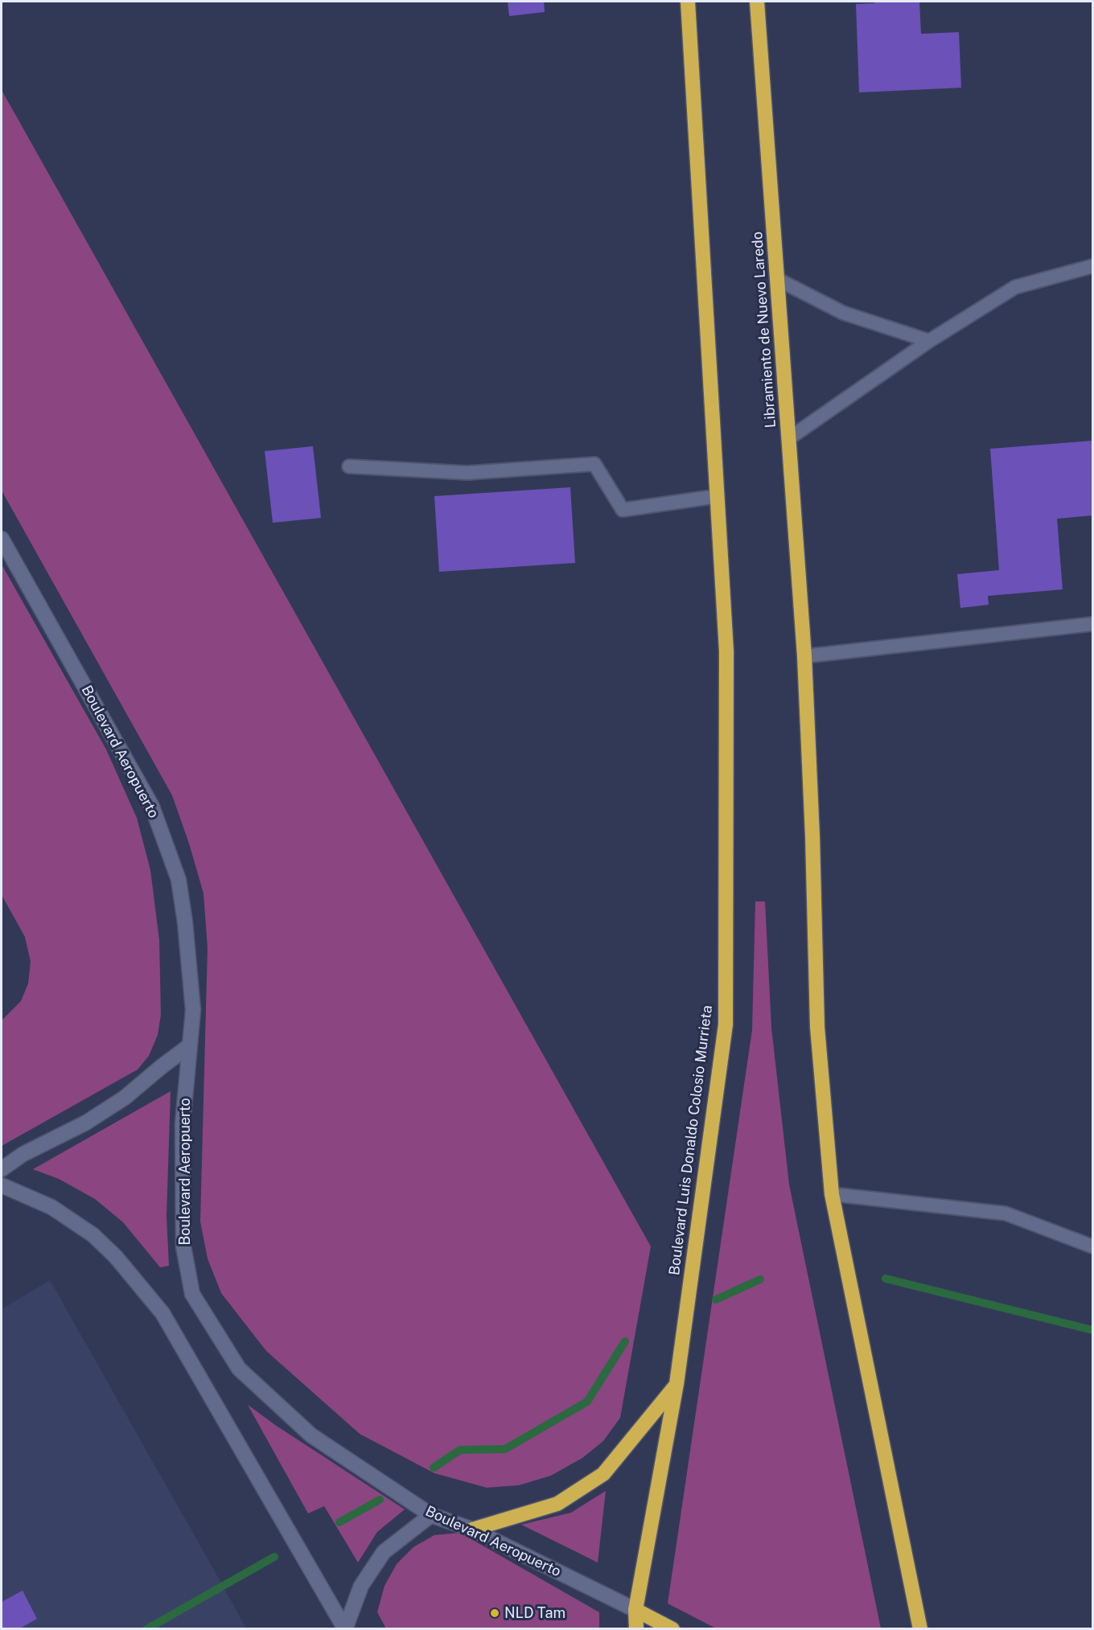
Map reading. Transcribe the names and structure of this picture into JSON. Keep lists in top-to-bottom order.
{
  "streets": {
    "highway": ["Libramiento de Nuevo Laredo", "Boulevard Luis Donaldo Colosio Murrieta"],
    "street": ["Boulevard Aeropuerto"]
  },
  "crossings": [
    ["Boulevard Aeropuerto", "Boulevard Luis Donaldo Colosio Murrieta"]
  ],
  "places": ["NLD Tam"]
}
